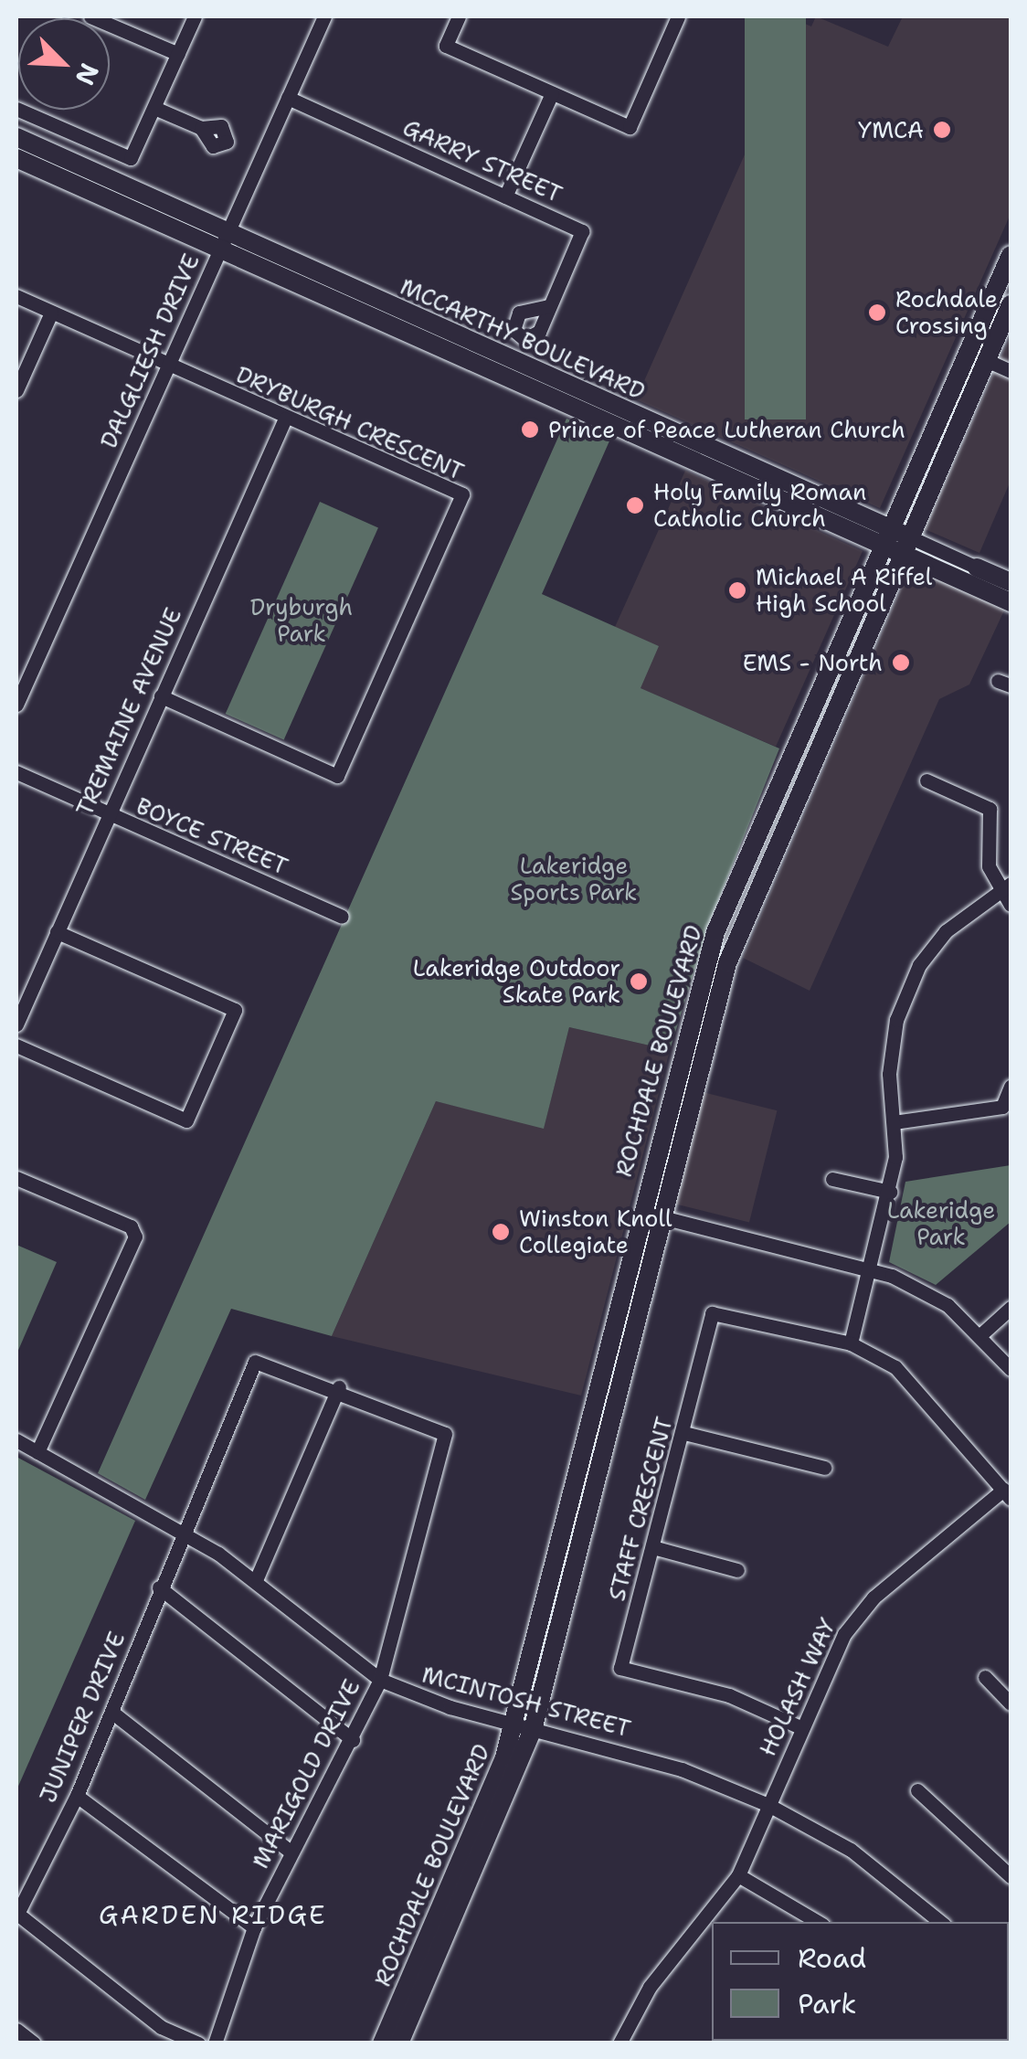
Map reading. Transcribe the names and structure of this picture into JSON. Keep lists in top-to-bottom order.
{
  "streets": {
    "main road": ["MCCARTHY BOULEVARD", "ROCHDALE BOULEVARD"],
    "street": [
      "GARRY STREET",
      "DALGLIESH DRIVE",
      "DRYBURGH CRESCENT",
      "TREMAINE AVENUE",
      "BOYCE STREET",
      "STAFF CRESCENT",
      "HOLASH WAY",
      "MCINTOSH STREET",
      "JUNIPER DRIVE",
      "MARIGOLD DRIVE"
    ]
  },
  "crossings": [
    ["GARRY STREET", "DALGLIESH DRIVE"],
    ["MCCARTHY BOULEVARD", "DALGLIESH DRIVE"],
    ["MCCARTHY BOULEVARD", "ROCHDALE BOULEVARD"],
    ["DALGLIESH DRIVE", "DRYBURGH CRESCENT"],
    ["DRYBURGH CRESCENT", "TREMAINE AVENUE"],
    ["TREMAINE AVENUE", "BOYCE STREET"],
    ["ROCHDALE BOULEVARD", "MCINTOSH STREET"],
    ["STAFF CRESCENT", "HOLASH WAY"],
    ["HOLASH WAY", "MCINTOSH STREET"],
    ["MCINTOSH STREET", "JUNIPER DRIVE"],
    ["MCINTOSH STREET", "MARIGOLD DRIVE"],
    ["JUNIPER DRIVE", "MARIGOLD DRIVE"]
  ],
  "districts": ["GARDEN RIDGE"],
  "parks": ["Dryburgh Park", "Lakeridge Sports Park", "Lakeridge Park"],
  "places": [
    "YMCA",
    "Rochdale Crossing",
    "Prince of Peace Lutheran Church",
    "Holy Family Roman Catholic Church",
    "Michael A Riffel High School",
    "EMS - North",
    "Lakeridge Outdoor Skate Park",
    "Winston Knoll Collegiate"
  ],
  "legend": ["Road", "Park"],
  "north": "bottom right"
}
